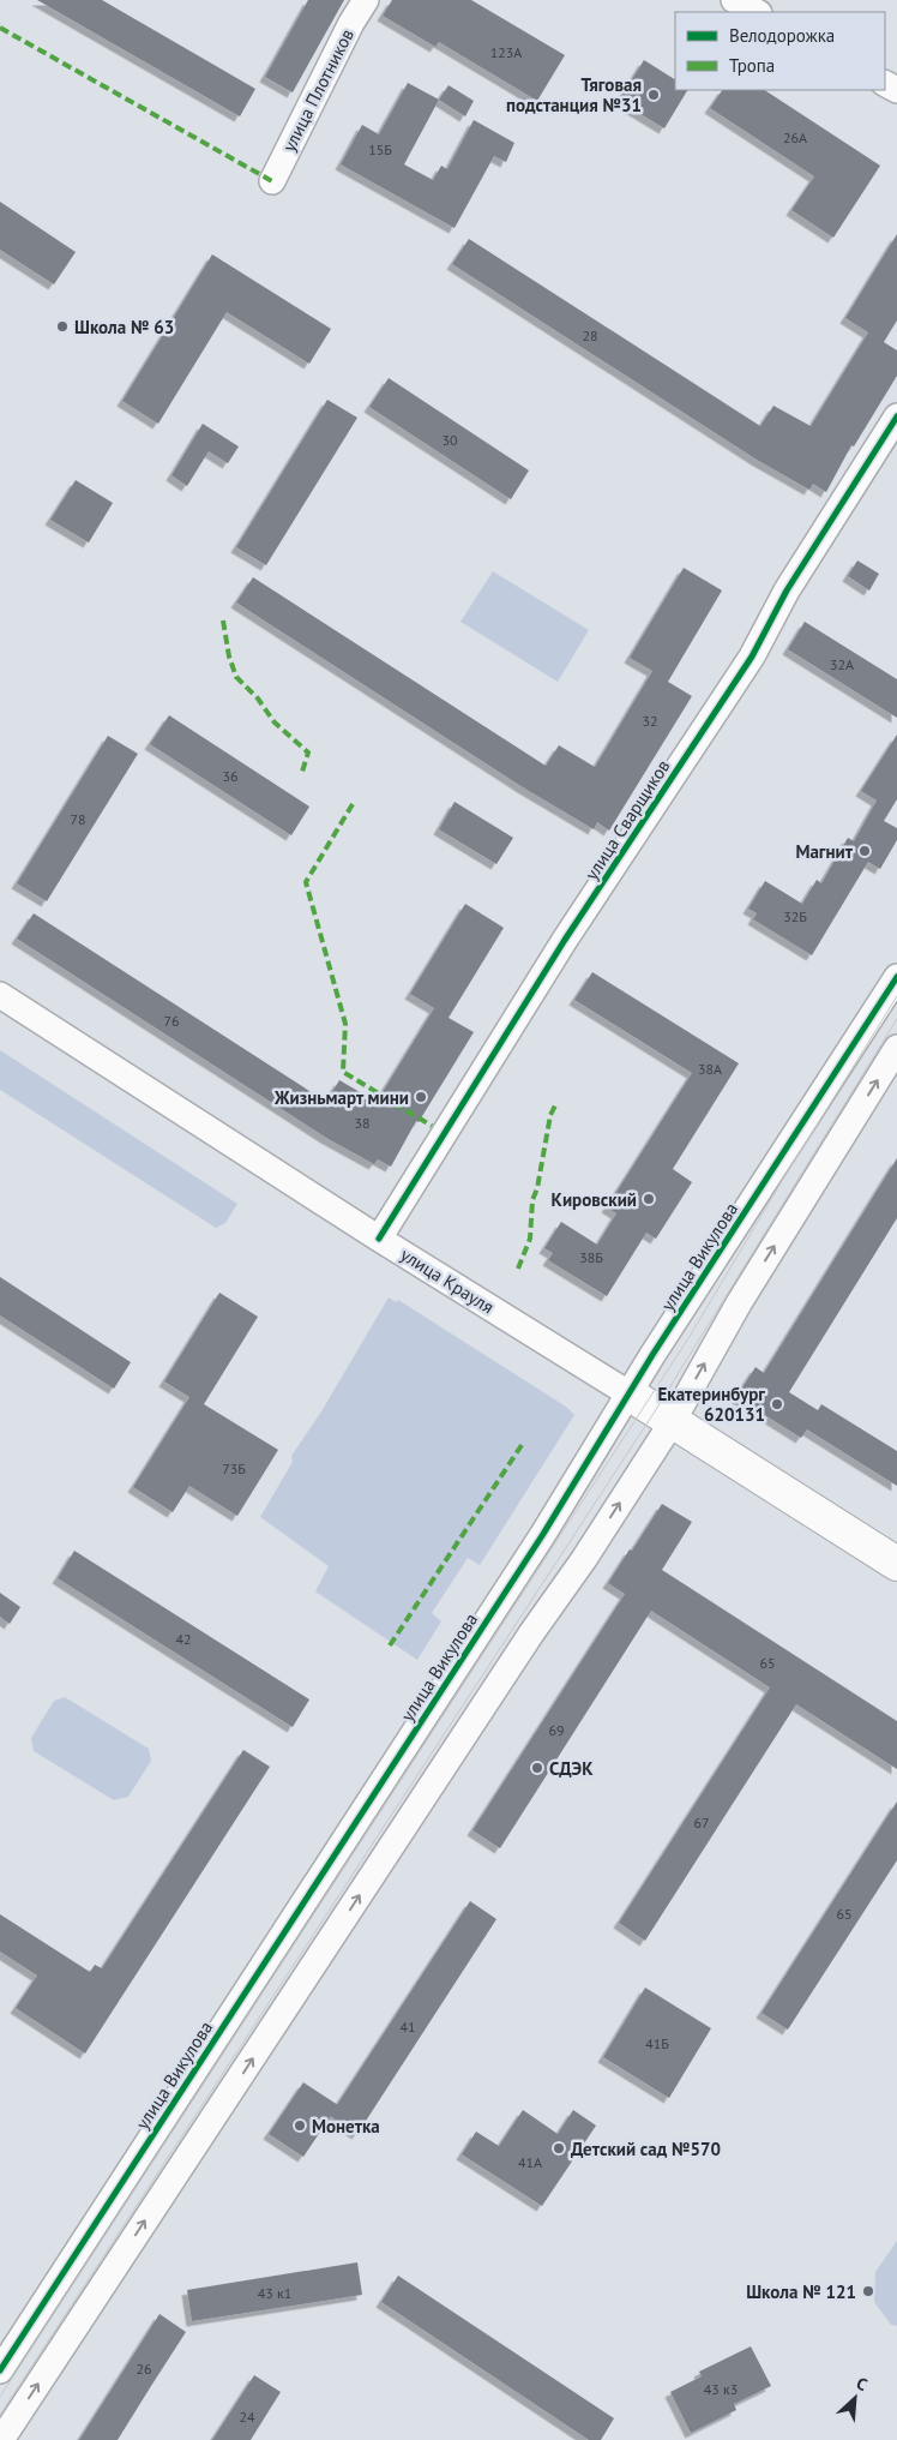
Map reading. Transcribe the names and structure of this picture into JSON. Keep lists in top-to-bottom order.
{
  "streets": {
    "main road": ["улица Крауля"],
    "street": ["улица Плотников", "улица Сварщиков", "улица Викулова"]
  },
  "crossings": [
    ["улица Сварщиков", "улица Крауля"],
    ["улица Викулова", "улица Крауля"]
  ],
  "places": [
    "Тяговая подстанция №31",
    "Школа № 63",
    "Магнит",
    "Жизньмарт мини",
    "Кировский",
    "Екатеринбург 620131",
    "СДЭК",
    "Монетка",
    "Детский сад №570",
    "Школа № 121"
  ],
  "house_numbers": [
    "123А",
    "26А",
    "15Б",
    "28",
    "30",
    "32А",
    "32",
    "36",
    "78",
    "32Б",
    "76",
    "38А",
    "38",
    "38Б",
    "73Б",
    "42",
    "65",
    "69",
    "67",
    "65",
    "41",
    "41Б",
    "41А",
    "43 к1",
    "26",
    "43 к3",
    "24"
  ],
  "legend": ["Велодорожка", "Тропа"],
  "north": "top right"
}
